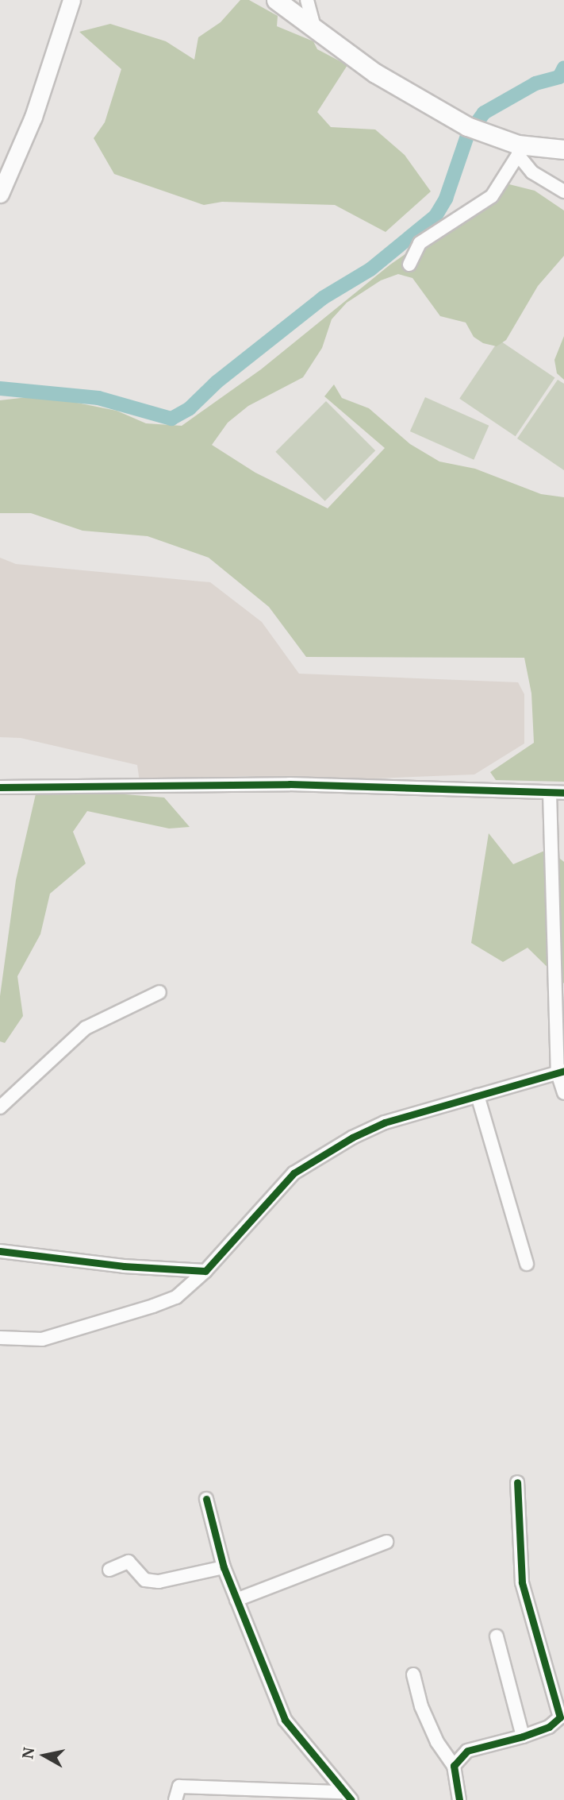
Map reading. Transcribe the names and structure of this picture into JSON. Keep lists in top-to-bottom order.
{
  "north": "left"
}
